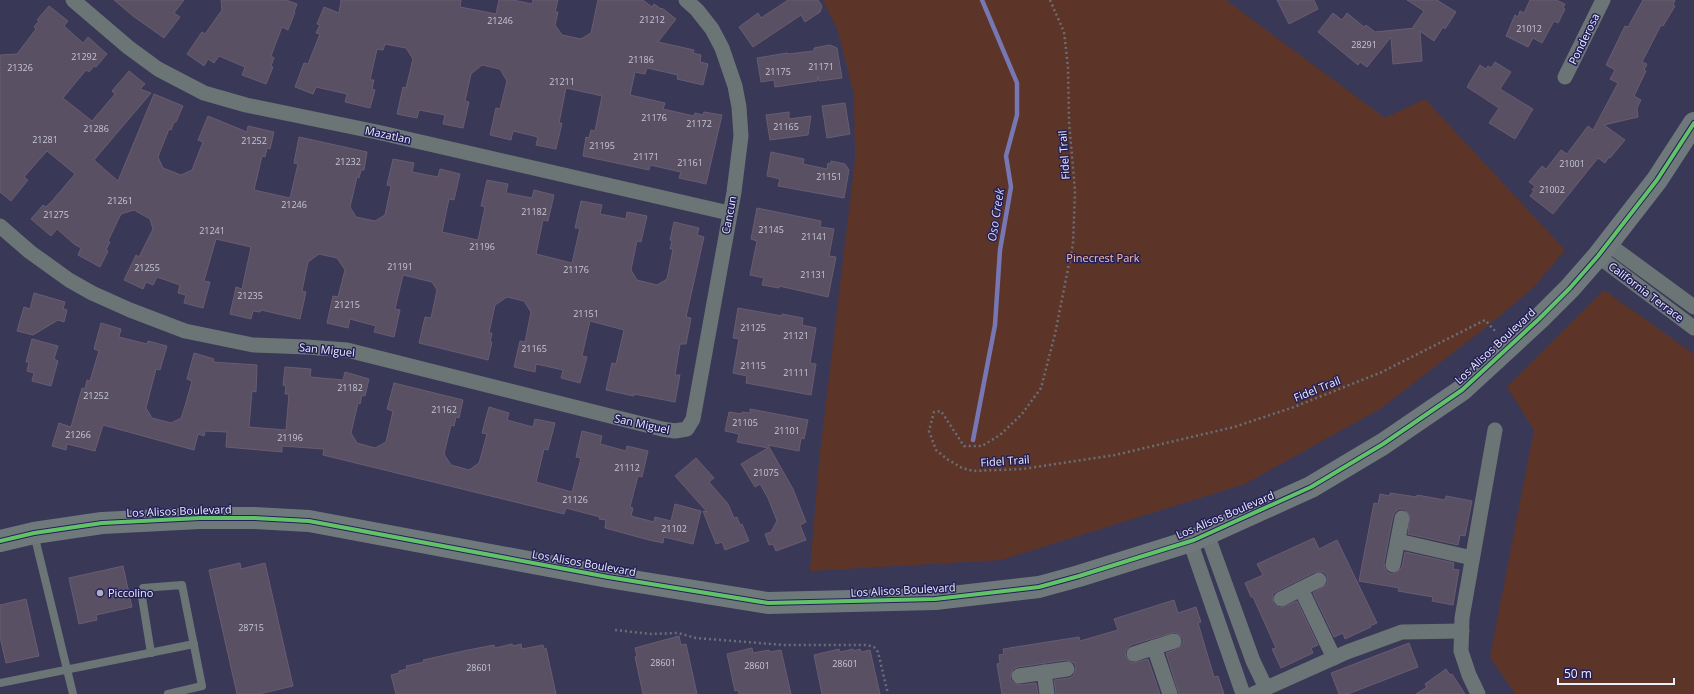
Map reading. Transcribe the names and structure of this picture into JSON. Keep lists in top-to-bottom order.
{
  "streets": {
    "main road": ["Los Alisos Boulevard"],
    "street": [
      "Ponderosa",
      "Mazatlan",
      "Cancun",
      "California Terrace",
      "San Miguel"
    ],
    "path": ["Fidel Trail"]
  },
  "crossings": [
    ["Mazatlan", "Cancun"],
    ["Fidel Trail", "Los Alisos Boulevard"],
    ["Cancun", "San Miguel"],
    ["California Terrace", "Los Alisos Boulevard"]
  ],
  "water": ["Oso Creek"],
  "parks": ["Pinecrest Park"],
  "places": ["Piccolino"],
  "house_numbers": [
    "21212",
    "21246",
    "21012",
    "28291",
    "21292",
    "21186",
    "21171",
    "21326",
    "21175",
    "21211",
    "21176",
    "21172",
    "21165",
    "21286",
    "21281",
    "21252",
    "21195",
    "21171",
    "21232",
    "21161",
    "21001",
    "21151",
    "21002",
    "21261",
    "21246",
    "21182",
    "21275",
    "21145",
    "21241",
    "21141",
    "21196",
    "21191",
    "21255",
    "21176",
    "21131",
    "21235",
    "21215",
    "21151",
    "21125",
    "21121",
    "21165",
    "21115",
    "21111",
    "21182",
    "21252",
    "21162",
    "21105",
    "21101",
    "21266",
    "21196",
    "21112",
    "21075",
    "21126",
    "21102",
    "28715",
    "28601",
    "28601",
    "28601",
    "28601"
  ],
  "scale_bar": "50 m"
}
